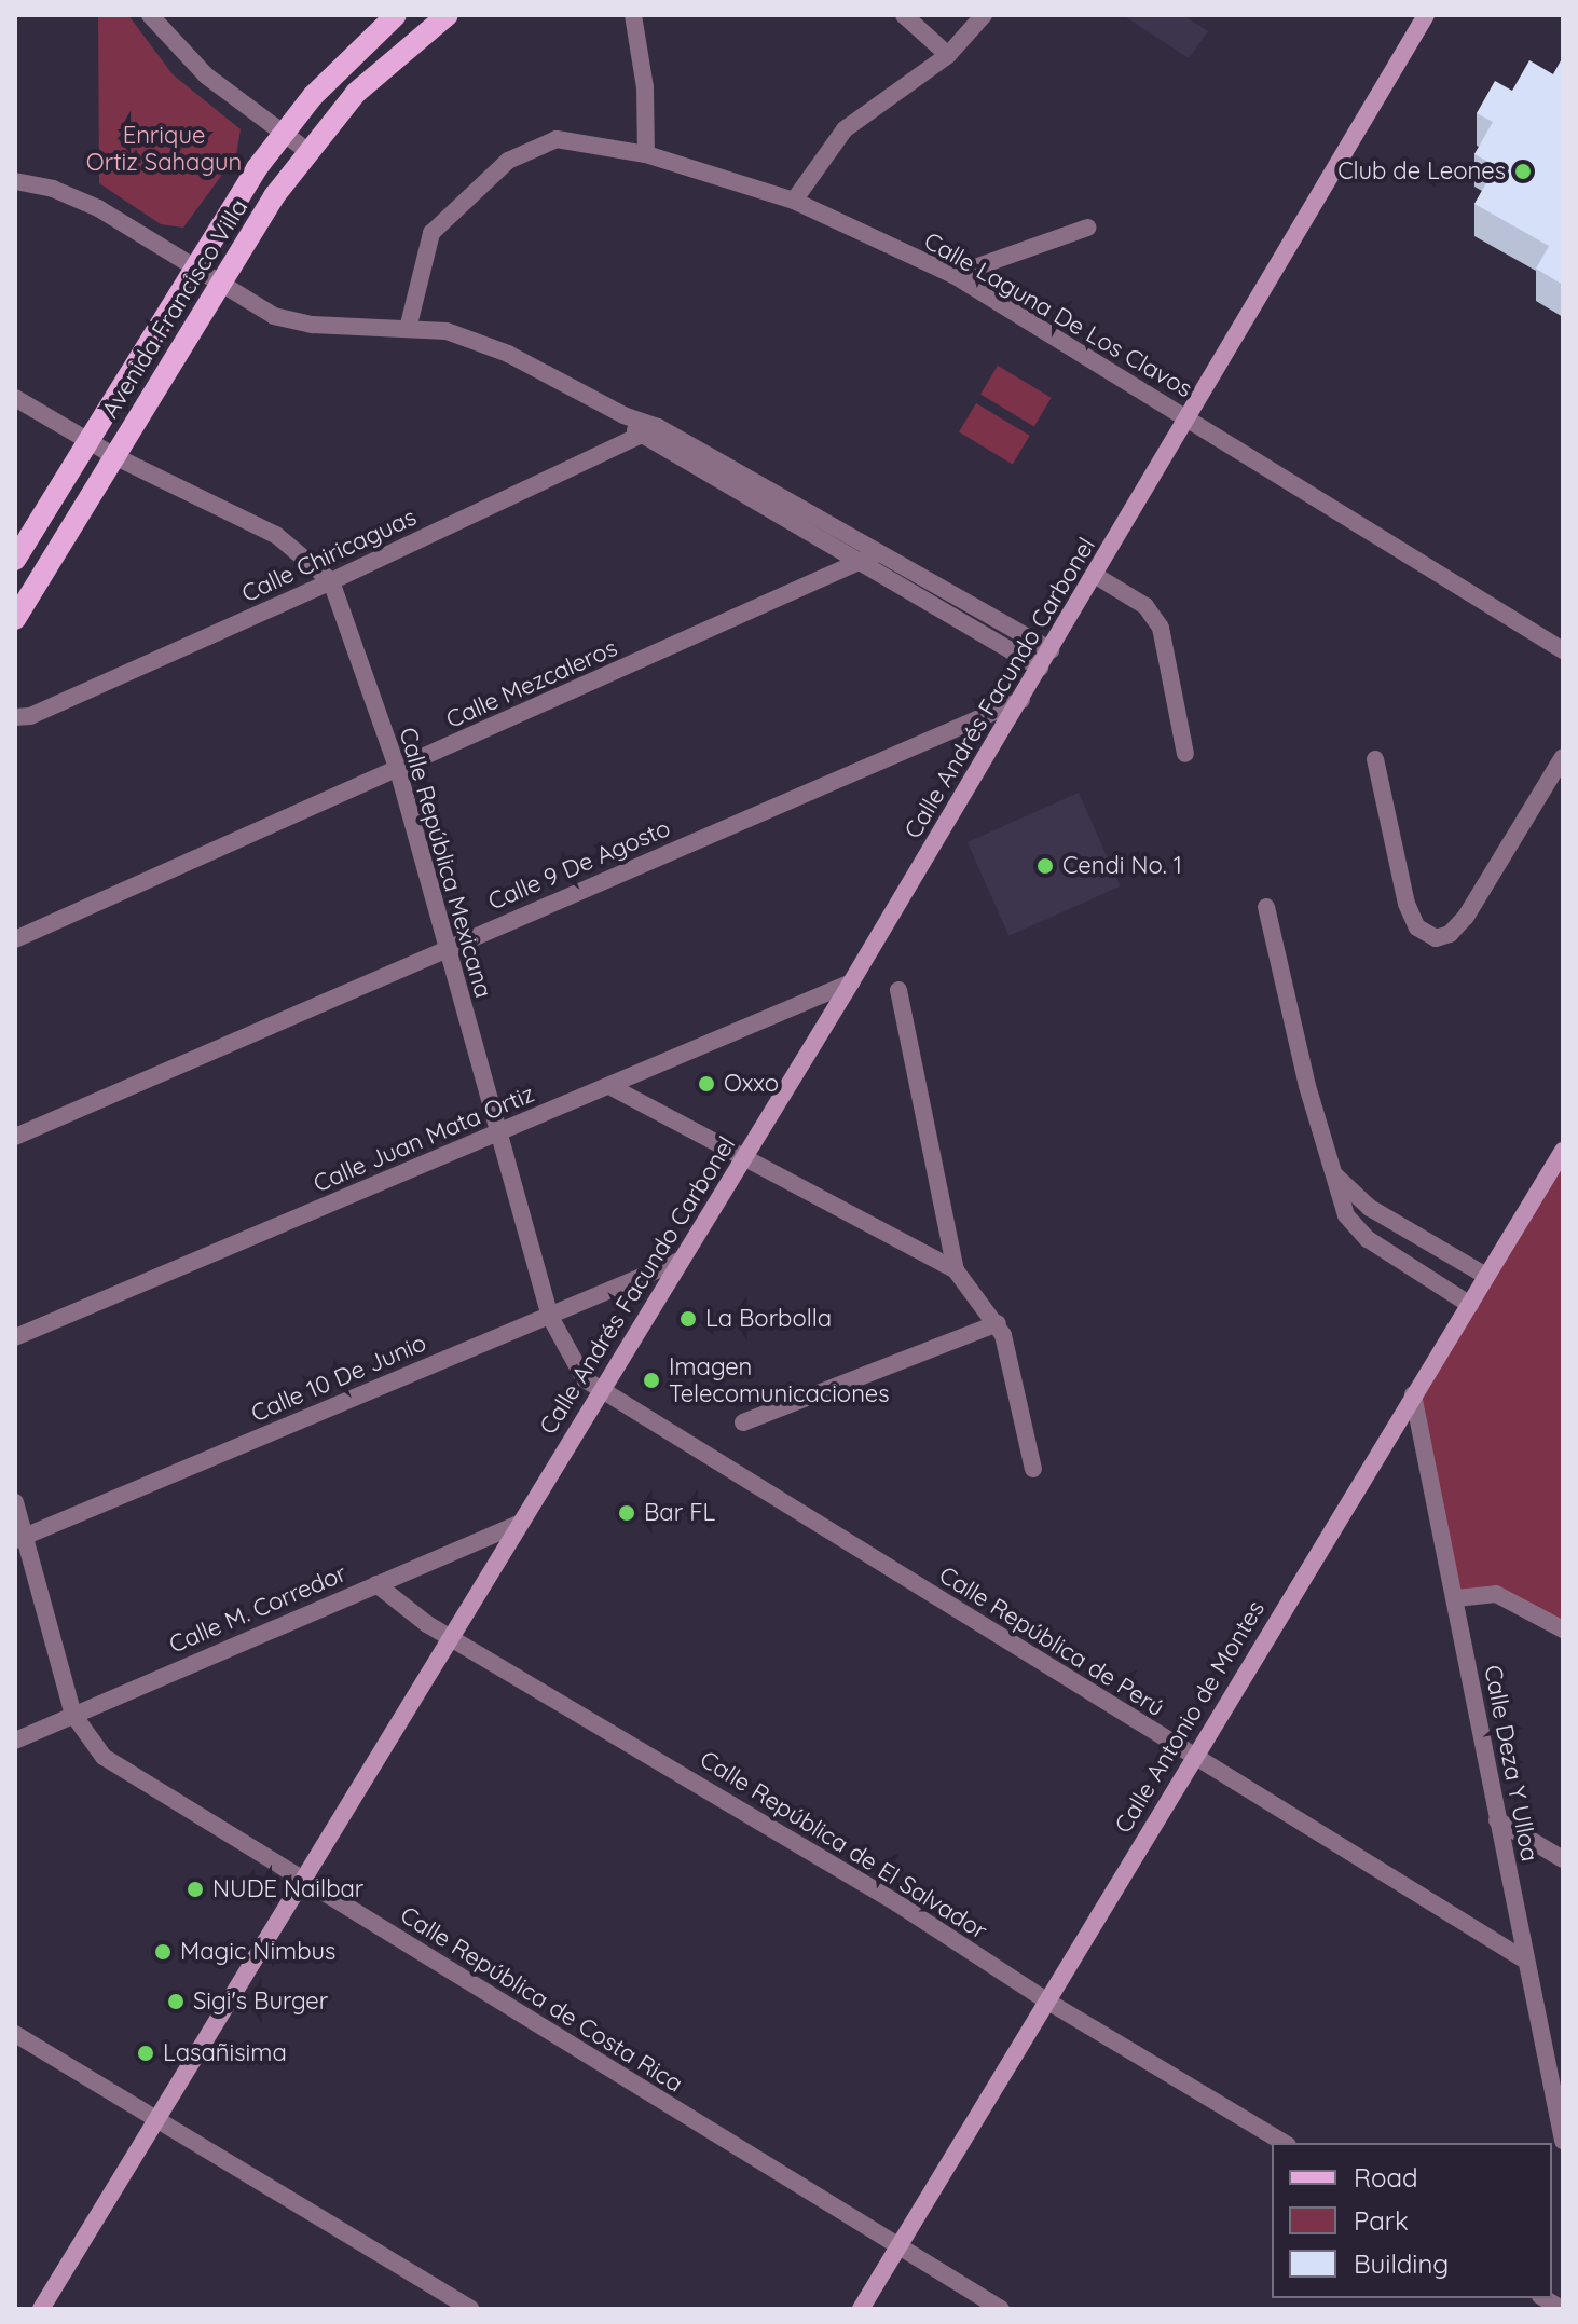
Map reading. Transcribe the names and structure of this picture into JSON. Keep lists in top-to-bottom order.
{
  "streets": {
    "main road": ["Avenida Francisco Villa", "Calle Andrés Facundo Carbonel", "Calle Antonio de Montes"],
    "street": [
      "Calle Laguna De Los Clavos",
      "Calle Chiricaguas",
      "Calle Mezcaleros",
      "Calle República Mexicana",
      "Calle 9 De Agosto",
      "Calle Juan Mata Ortiz",
      "Calle 10 De Junio",
      "Calle M. Corredor",
      "Calle República de Perú",
      "Calle Deza Y Ulloa",
      "Calle República de El Salvador",
      "Calle República de Costa Rica"
    ]
  },
  "crossings": [
    ["Calle Laguna De Los Clavos", "Calle Andrés Facundo Carbonel"],
    ["Calle Chiricaguas", "Calle República Mexicana"],
    ["Calle Mezcaleros", "Calle República Mexicana"],
    ["Calle Andrés Facundo Carbonel", "Calle República Mexicana"],
    ["Calle Andrés Facundo Carbonel", "Calle 9 De Agosto"],
    ["Calle Andrés Facundo Carbonel", "Calle Juan Mata Ortiz"],
    ["Calle Andrés Facundo Carbonel", "Calle 10 De Junio"],
    ["Calle Andrés Facundo Carbonel", "Calle M. Corredor"],
    ["Calle Andrés Facundo Carbonel", "Calle República de Perú"],
    ["Calle Andrés Facundo Carbonel", "Calle República de El Salvador"],
    ["Calle Andrés Facundo Carbonel", "Calle República de Costa Rica"],
    ["Calle República Mexicana", "Calle 9 De Agosto"],
    ["Calle República Mexicana", "Calle Juan Mata Ortiz"],
    ["Calle República Mexicana", "Calle 10 De Junio"],
    ["Calle República Mexicana", "Calle República de Perú"],
    ["Calle M. Corredor", "Calle República de El Salvador"],
    ["Calle M. Corredor", "Calle República de Costa Rica"],
    ["Calle República de Perú", "Calle Antonio de Montes"],
    ["Calle República de Perú", "Calle Deza Y Ulloa"],
    ["Calle Antonio de Montes", "Calle Deza Y Ulloa"],
    ["Calle Antonio de Montes", "Calle República de El Salvador"],
    ["Calle Antonio de Montes", "Calle República de Costa Rica"]
  ],
  "parks": ["Enrique Ortiz Sahagun"],
  "places": [
    "Club de Leones",
    "Cendi No. 1",
    "Oxxo",
    "La Borbolla",
    "Imagen Telecomunicaciones",
    "Bar FL",
    "NUDE Nailbar",
    "Magic Nimbus",
    "Sigi's Burger",
    "Lasañisima"
  ],
  "legend": ["Road", "Park", "Building"]
}
